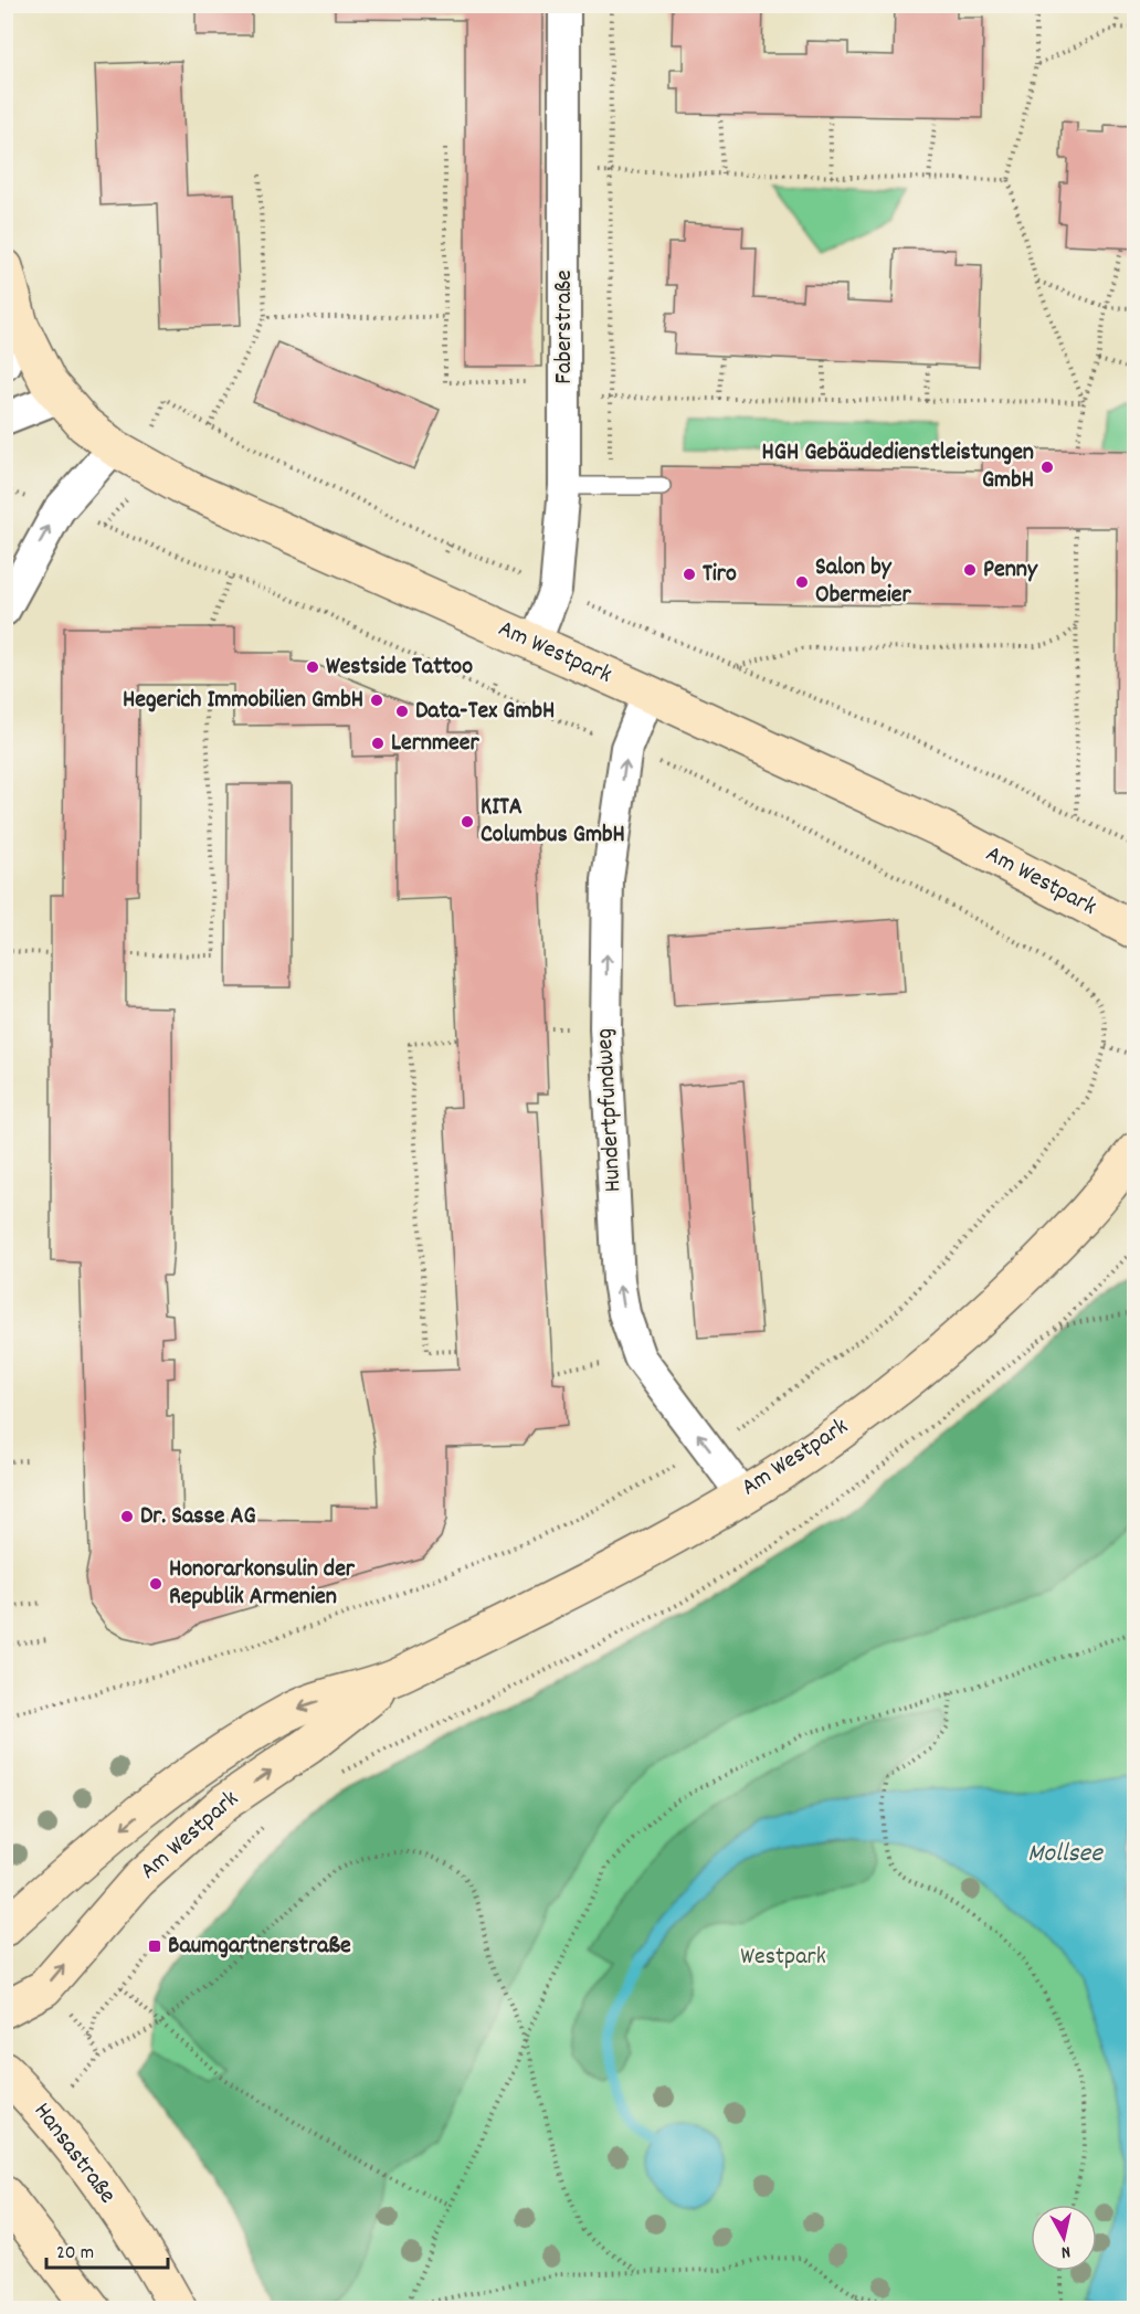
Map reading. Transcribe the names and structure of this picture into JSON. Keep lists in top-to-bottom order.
{
  "streets": {
    "street": [
      "Faberstraße",
      "Am Westpark",
      "Hundertpfundweg",
      "Hansastraße"
    ]
  },
  "crossings": [
    ["Faberstraße", "Am Westpark"],
    ["Am Westpark", "Hundertpfundweg"]
  ],
  "one_way": ["Hundertpfundweg"],
  "water": ["Mollsee"],
  "parks": ["Westpark"],
  "places": {
    "other": [
      "HGH Gebäudedienstleistungen GmbH",
      "Penny",
      "Tiro",
      "Salon by Obermeier",
      "Westside Tattoo",
      "Hegerich Immobilien GmbH",
      "Data-Tex GmbH",
      "Lernmeer",
      "KITA Columbus GmbH",
      "Dr. Sasse AG",
      "Honorarkonsulin der Republik Armenien"
    ],
    "transit": ["Baumgartnerstraße"]
  },
  "scale_bar": "20 m",
  "north": "bottom"
}
